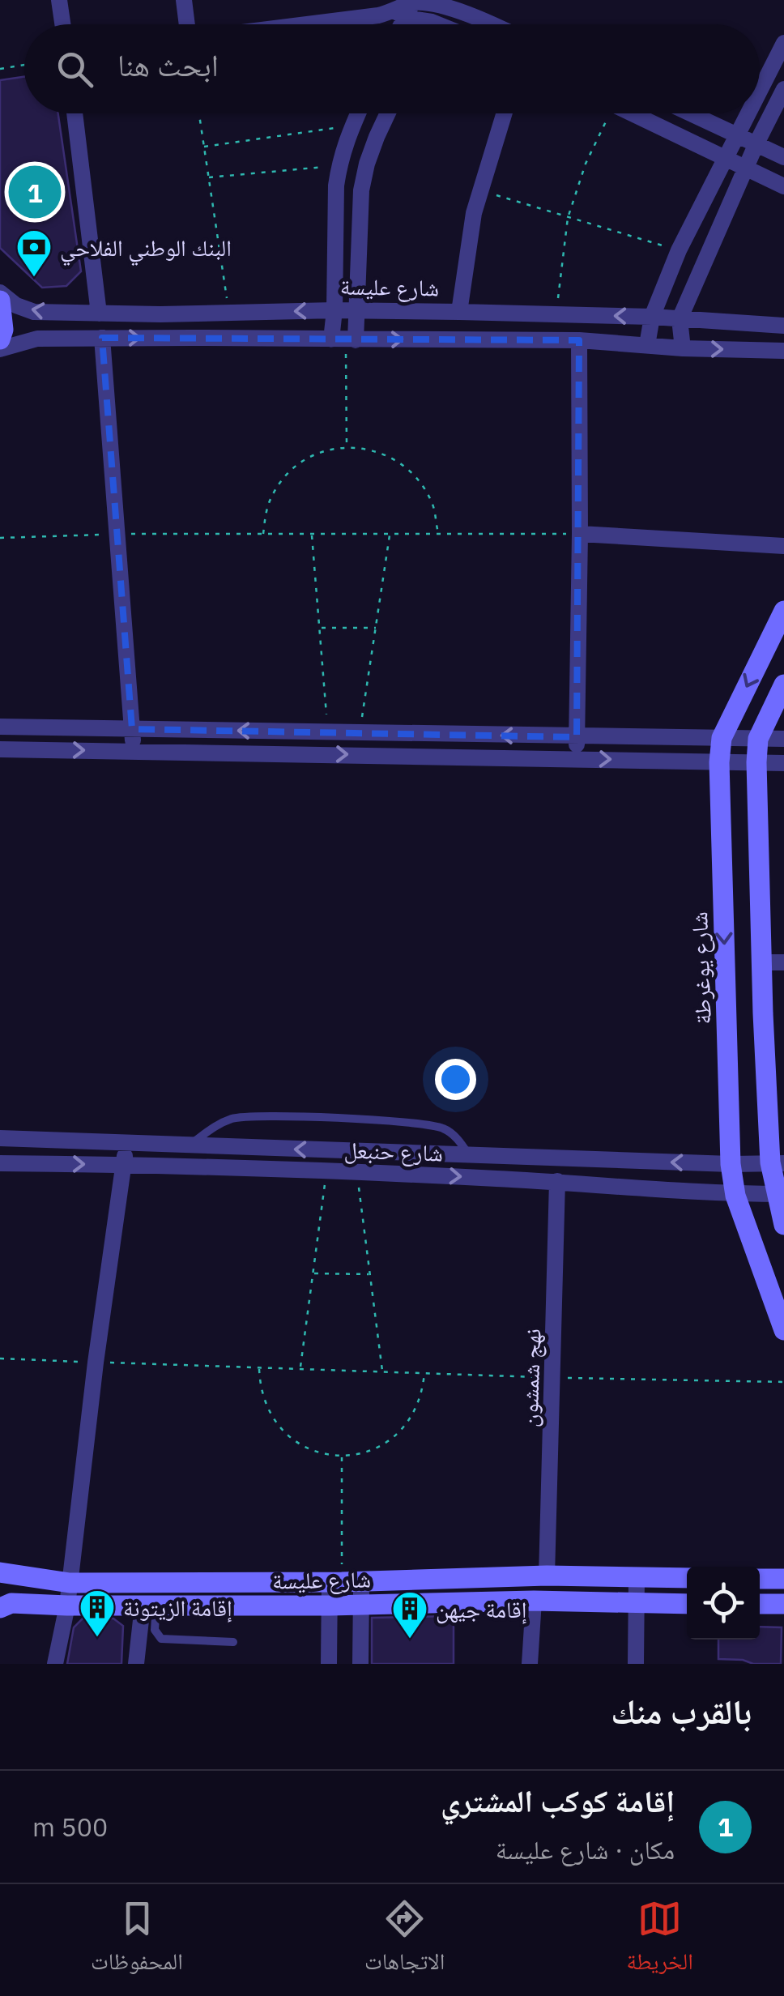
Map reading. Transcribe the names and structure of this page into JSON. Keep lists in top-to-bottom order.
{
  "streets": {
    "street": [
      "شارع عليسة",
      "شارع يوغرطة",
      "شارع حنبعل",
      "نهج شمشون"
    ]
  },
  "crossings": [
    ["شارع عليسة", "نهج شمشون"],
    ["شارع يوغرطة", "شارع حنبعل"],
    ["شارع حنبعل", "نهج شمشون"]
  ],
  "places": {
    "bank": ["البنك الوطني الفلاحي"],
    "building": ["إقامة الزيتونة", "إقامة جيهن"]
  },
  "page": {
    "search": "ابحث هنا",
    "pins": "1",
    "heading": "بالقرب منك",
    "list": [
      {
        "mark": "1",
        "name": "إقامة كوكب المشتري",
        "note": "مكان · شارع عليسة",
        "value": "500 m"
      }
    ],
    "nav": ["الخريطة", "الاتجاهات", "المحفوظات"]
  }
}
